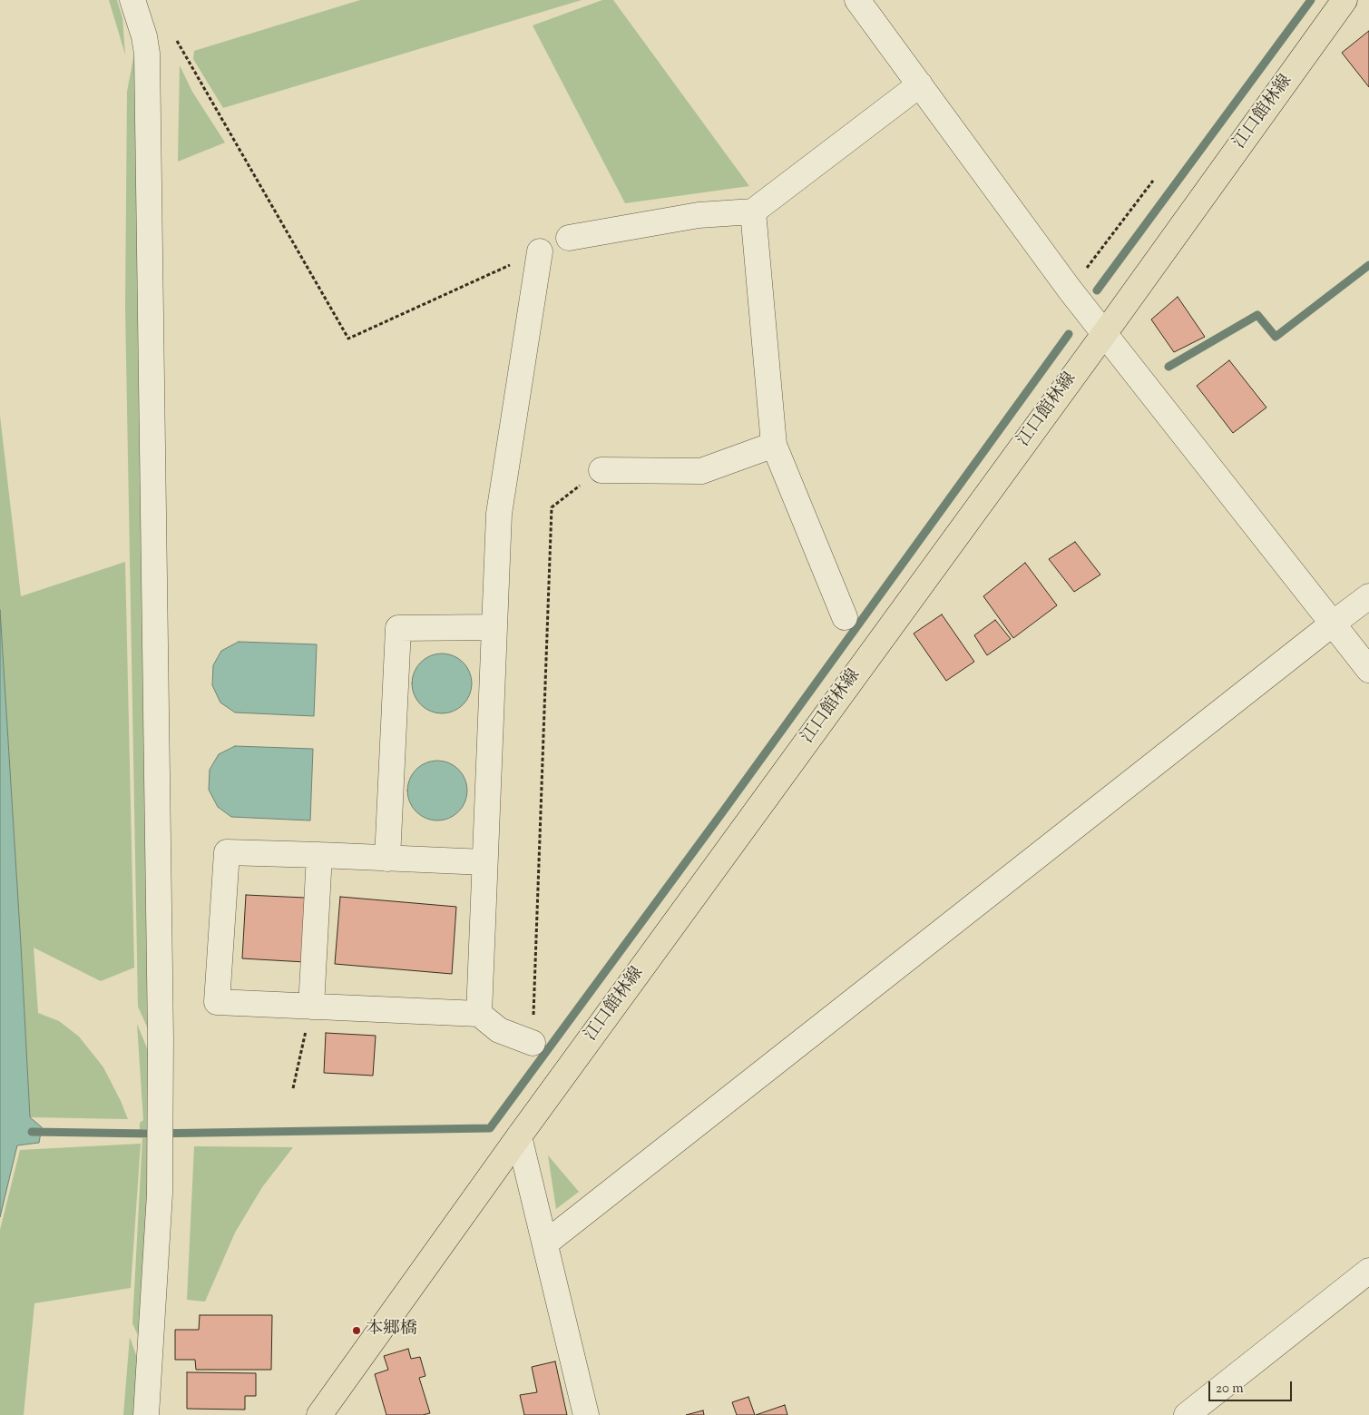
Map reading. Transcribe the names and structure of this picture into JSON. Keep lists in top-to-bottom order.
{
  "streets": {
    "main road": ["江口館林線"]
  },
  "places": ["本郷橋"],
  "scale_bar": "20 m"
}
